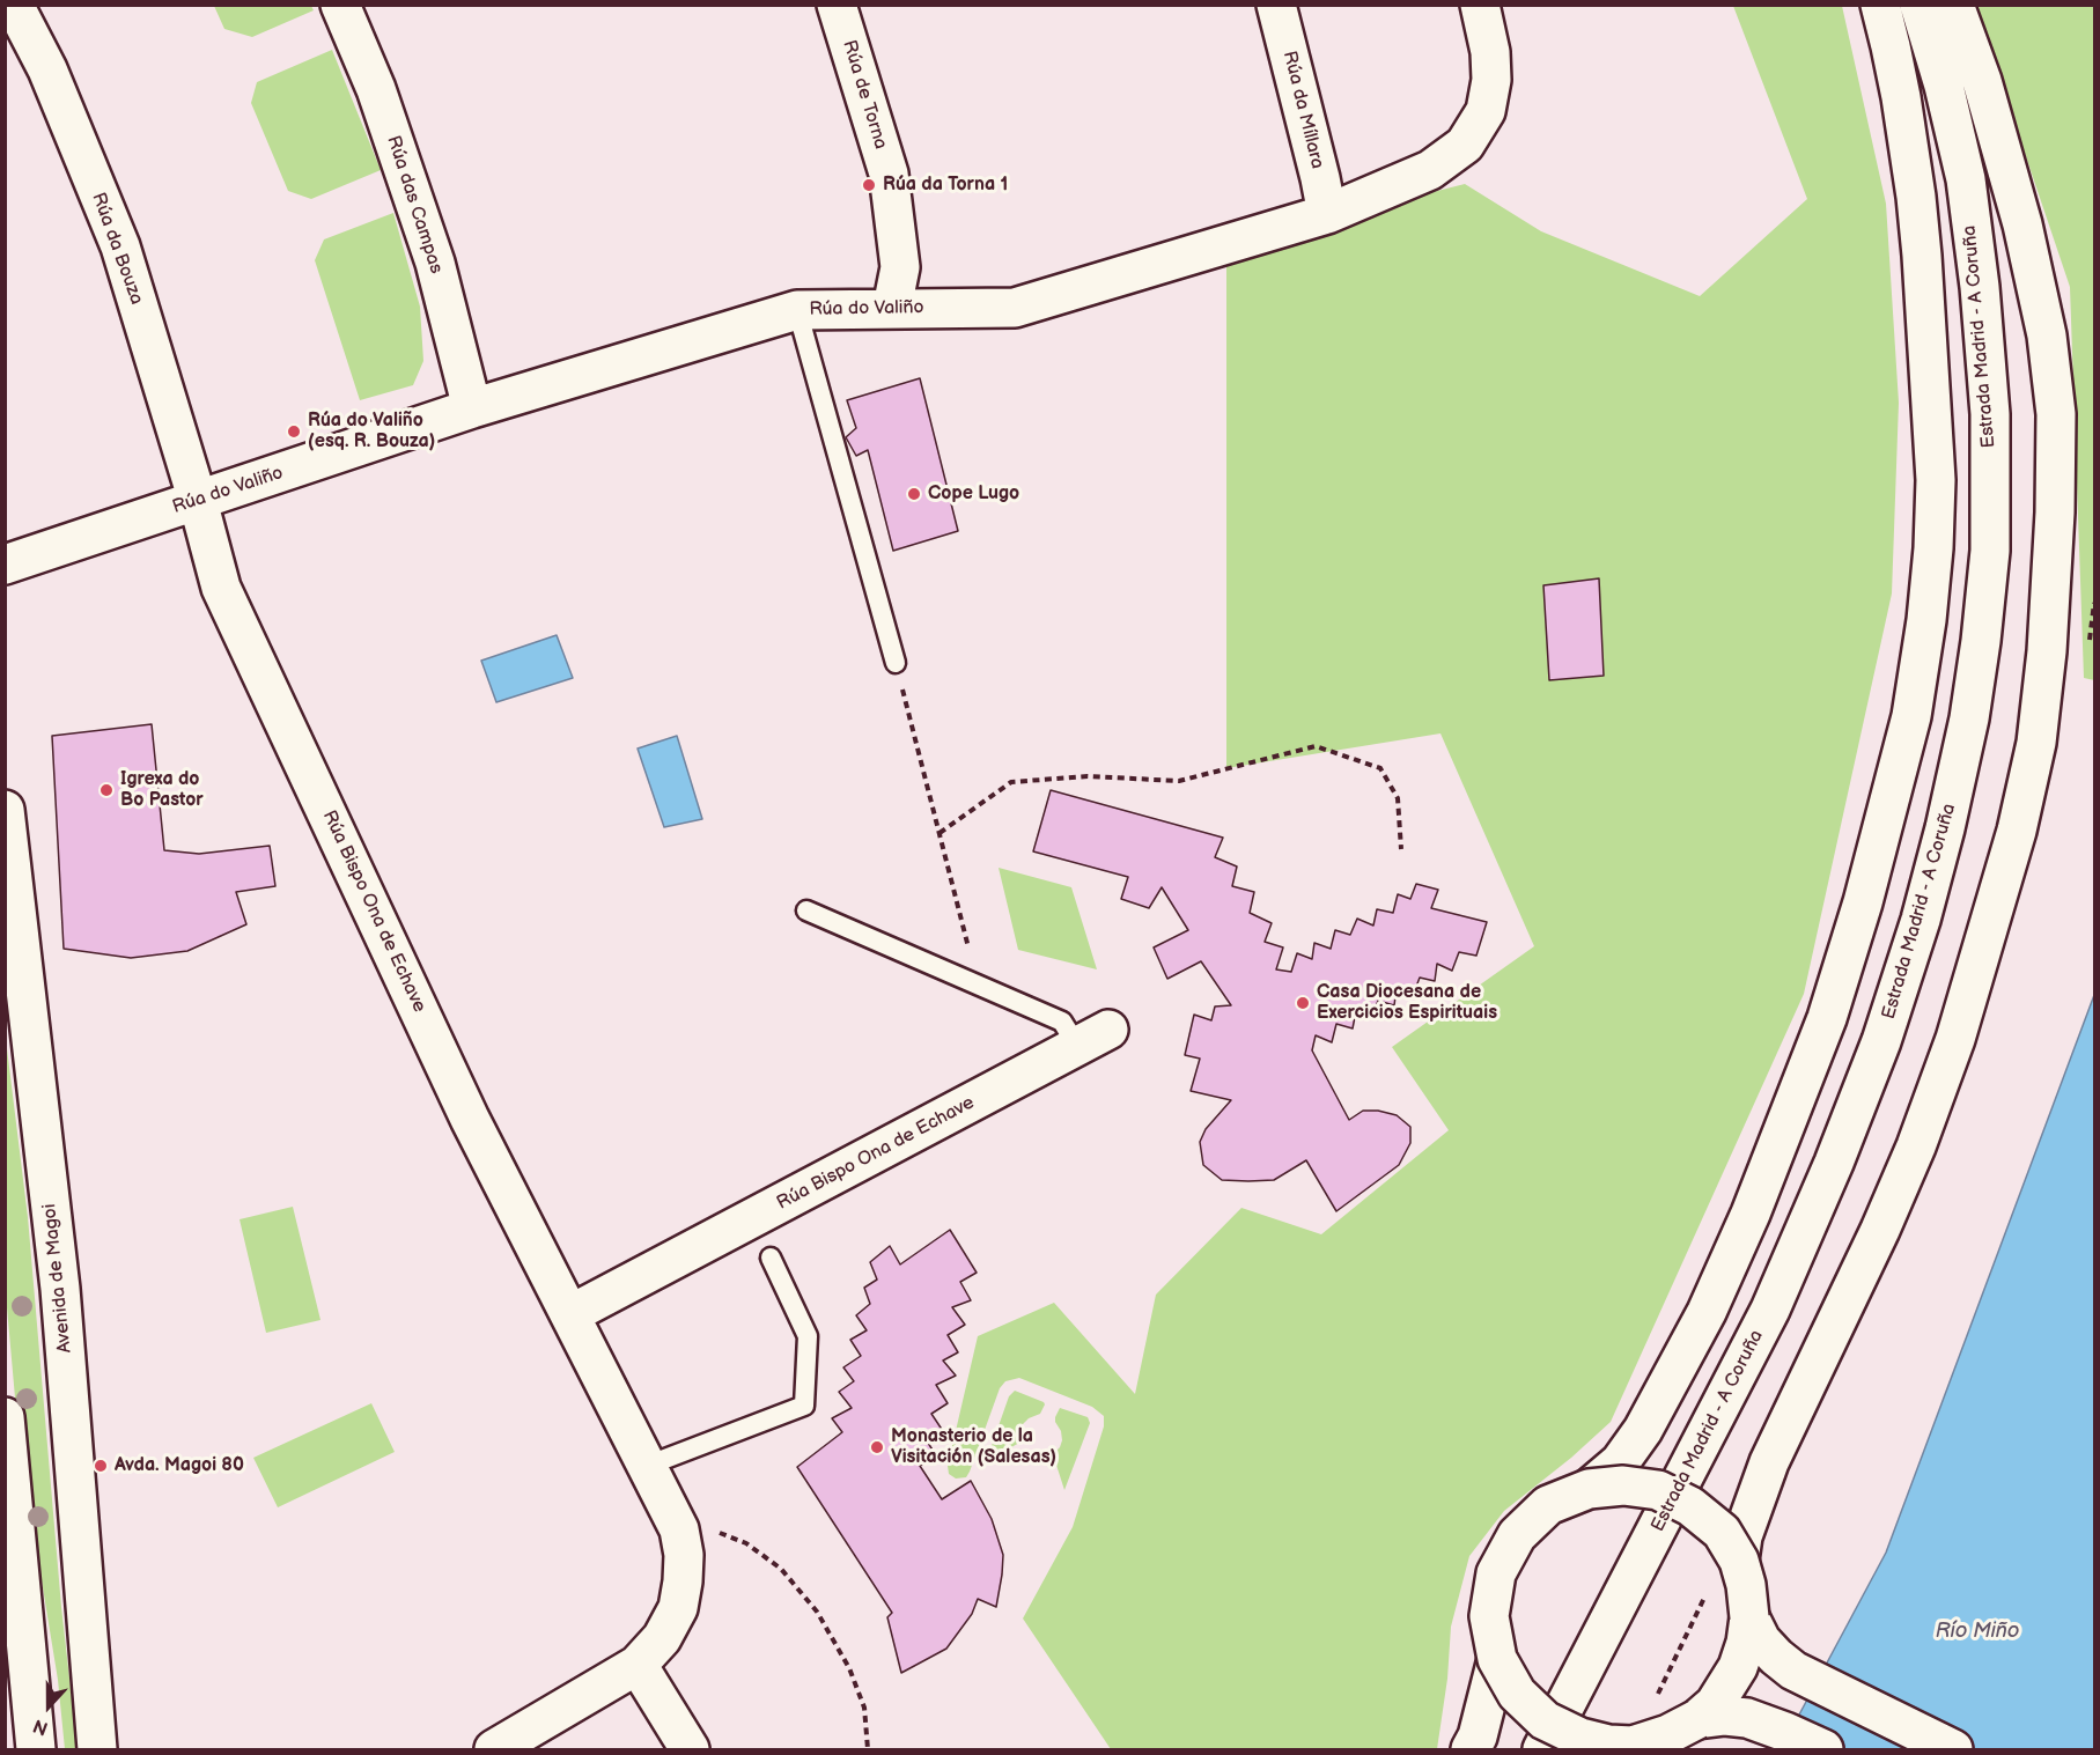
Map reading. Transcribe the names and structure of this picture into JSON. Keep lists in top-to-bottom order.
{
  "streets": {
    "main road": [
      "Rúa de Torna",
      "Rúa da Míllara",
      "Rúa das Campas",
      "Rúa da Bouza",
      "Rúa do Valiño",
      "Estrada Madrid - A Coruña",
      "Rúa Bispo Ona de Echave",
      "Avenida de Magoi"
    ]
  },
  "crossings": [
    ["Rúa de Torna", "Rúa do Valiño"],
    ["Rúa da Míllara", "Rúa do Valiño"],
    ["Rúa das Campas", "Rúa do Valiño"],
    ["Rúa da Bouza", "Rúa do Valiño"],
    ["Rúa da Bouza", "Rúa Bispo Ona de Echave"],
    ["Rúa do Valiño", "Rúa Bispo Ona de Echave"]
  ],
  "water": ["Río Miño"],
  "places": [
    "Rúa da Torna 1",
    "Rúa do Valiño (esq. R. Bouza)",
    "Cope Lugo",
    "Igrexa do Bo Pastor",
    "Casa Diocesana de Exercicios Espirituais",
    "Monasterio de la Visitación (Salesas)",
    "Avda. Magoi 80"
  ],
  "north": "bottom"
}
